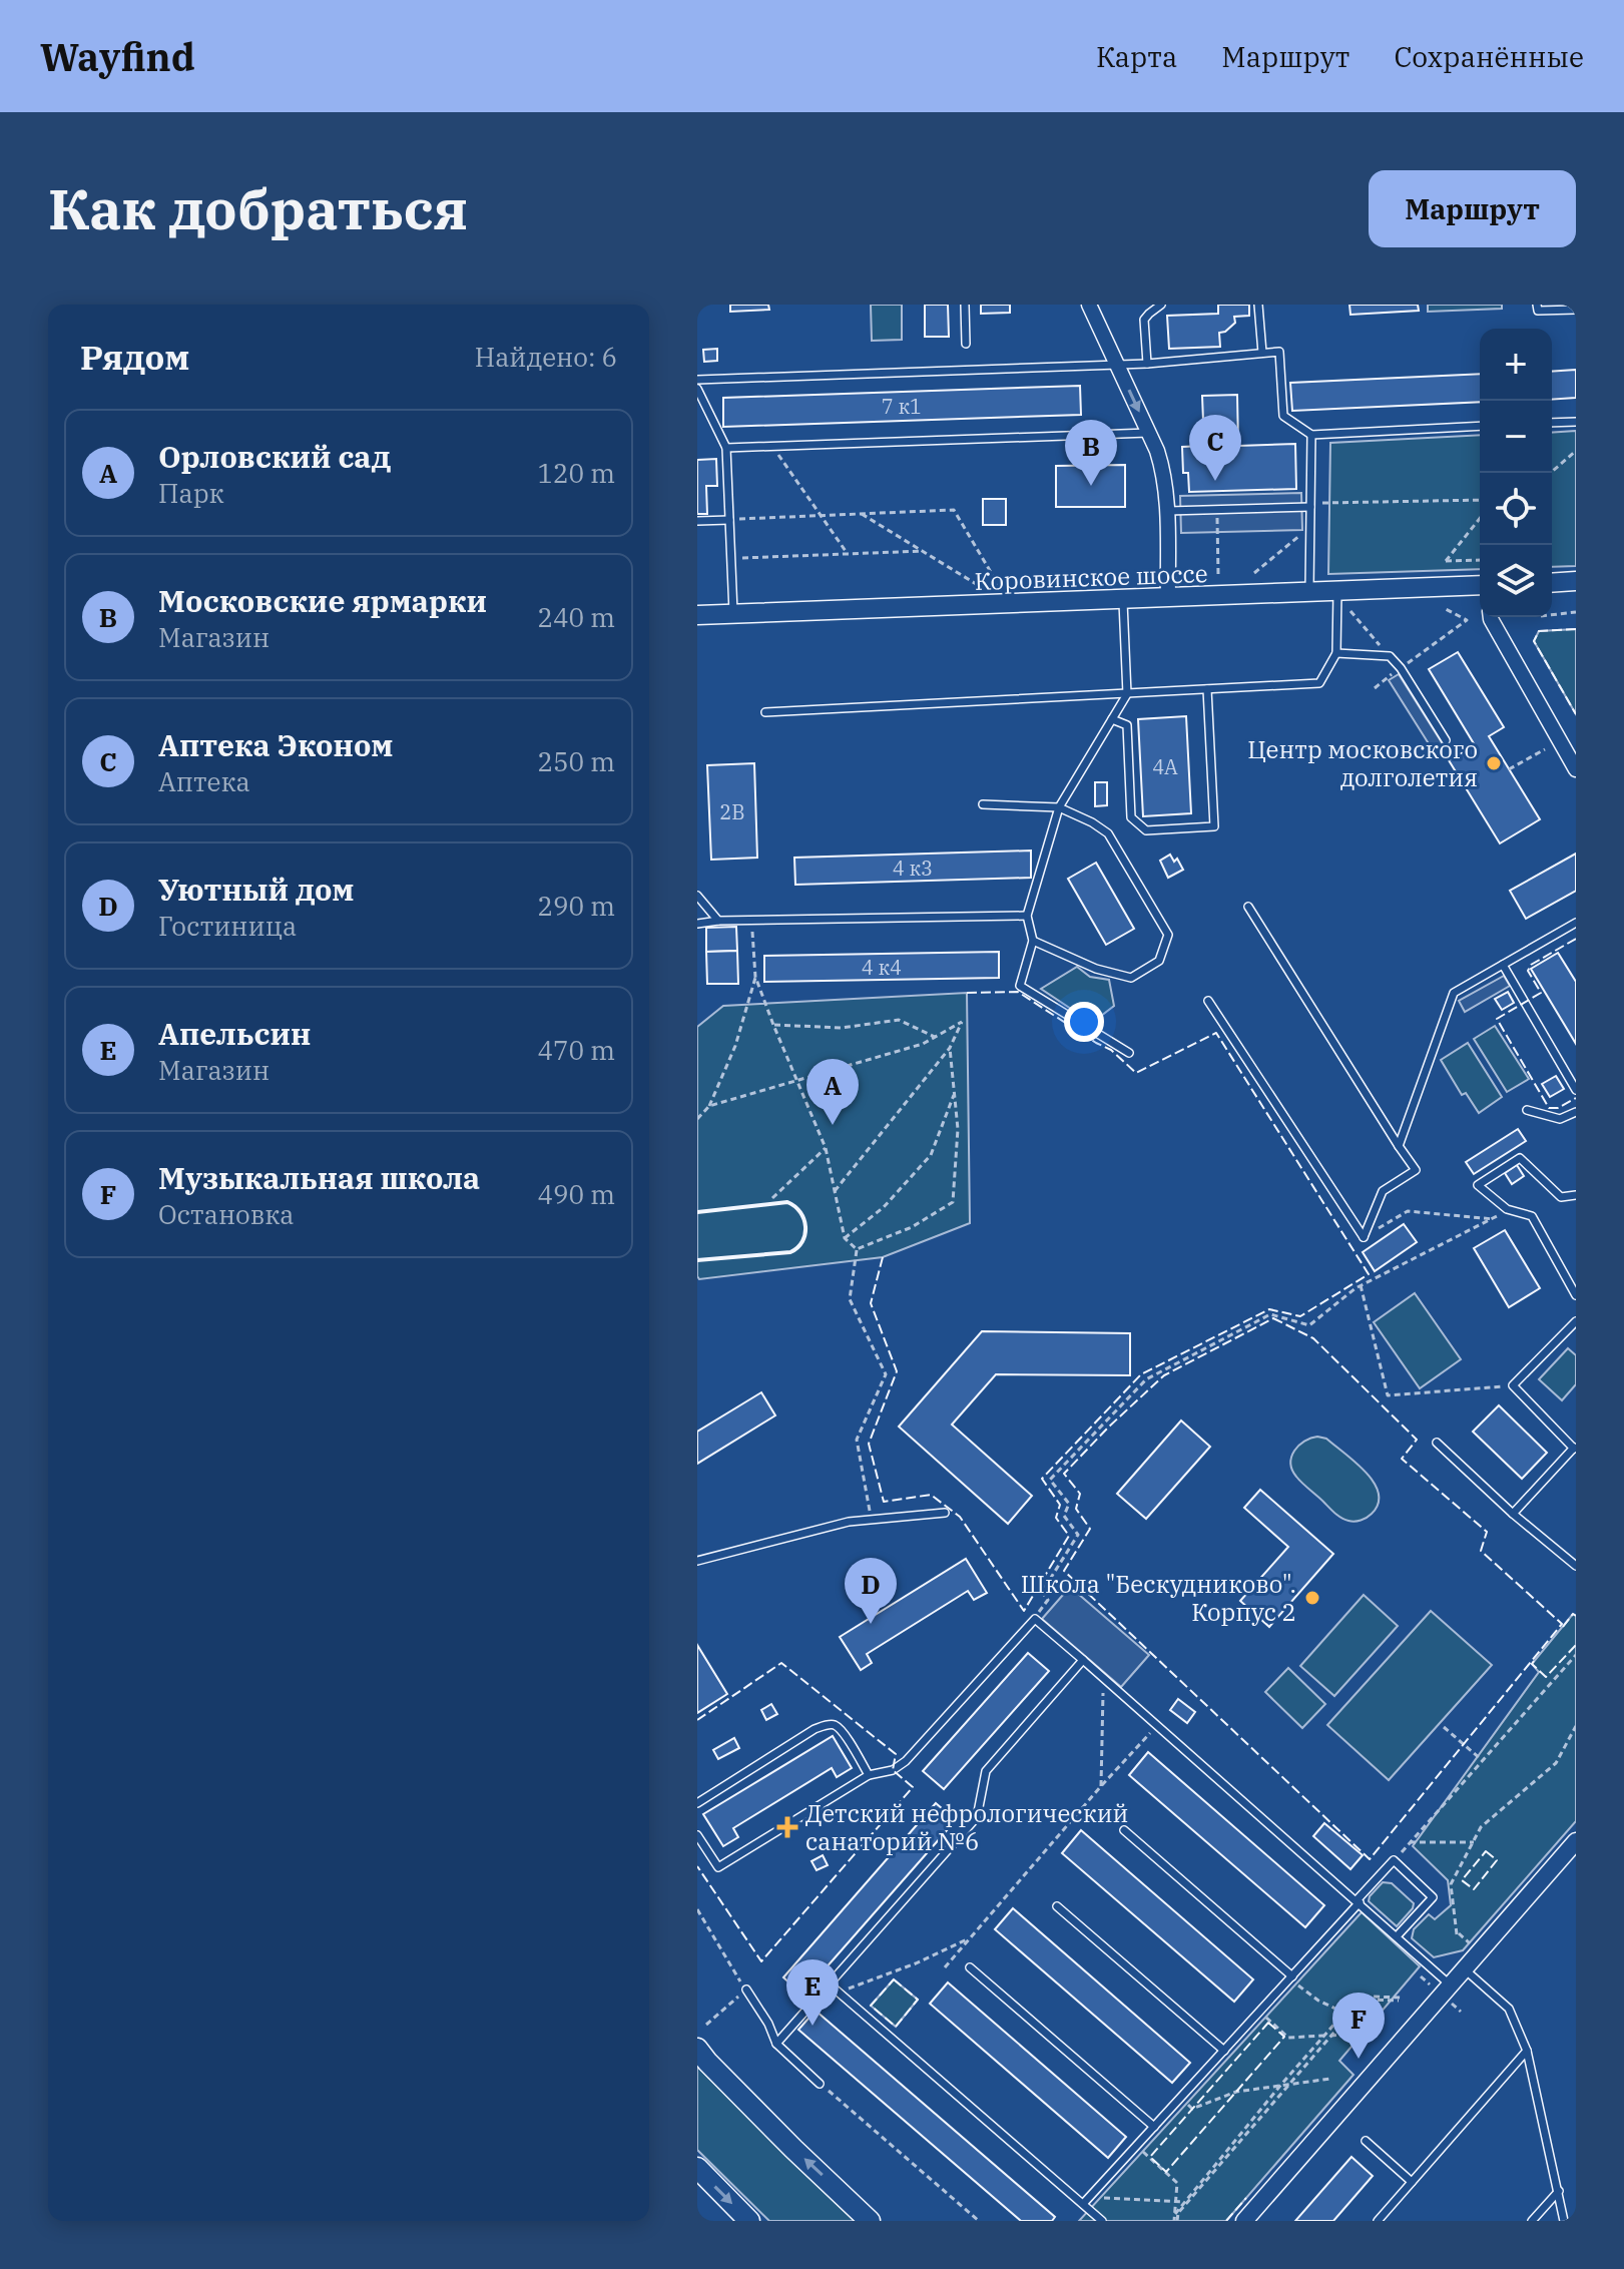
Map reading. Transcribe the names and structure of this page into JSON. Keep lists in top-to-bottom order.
{
  "streets": {
    "main road": ["Коровинское шоссе"]
  },
  "places": {
    "other": ["Центр московского долголетия", "Школа \"Бескудниково\". Корпус 2"],
    "health": ["Детский нефрологический санаторий №6"]
  },
  "house_numbers": [
    "7 к1",
    "4А",
    "2В",
    "4 к3",
    "4 к4"
  ],
  "page": {
    "header": "Wayfind",
    "nav": ["Карта", "Маршрут", "Сохранённые"],
    "buttons": "Маршрут",
    "title": "Как добраться",
    "heading": ["Рядом", "Найдено: 6"],
    "map_buttons": ["+", "−"],
    "list": [
      {
        "mark": "A",
        "name": "Орловский сад",
        "note": "Парк",
        "value": "120 m"
      },
      {
        "mark": "B",
        "name": "Московские ярмарки",
        "note": "Магазин",
        "value": "240 m"
      },
      {
        "mark": "C",
        "name": "Аптека Эконом",
        "note": "Аптека",
        "value": "250 m"
      },
      {
        "mark": "D",
        "name": "Уютный дом",
        "note": "Гостиница",
        "value": "290 m"
      },
      {
        "mark": "E",
        "name": "Апельсин",
        "note": "Магазин",
        "value": "470 m"
      },
      {
        "mark": "F",
        "name": "Музыкальная школа",
        "note": "Остановка",
        "value": "490 m"
      }
    ],
    "pins": [
      "C",
      "B",
      "A",
      "D",
      "E",
      "F"
    ]
  }
}
